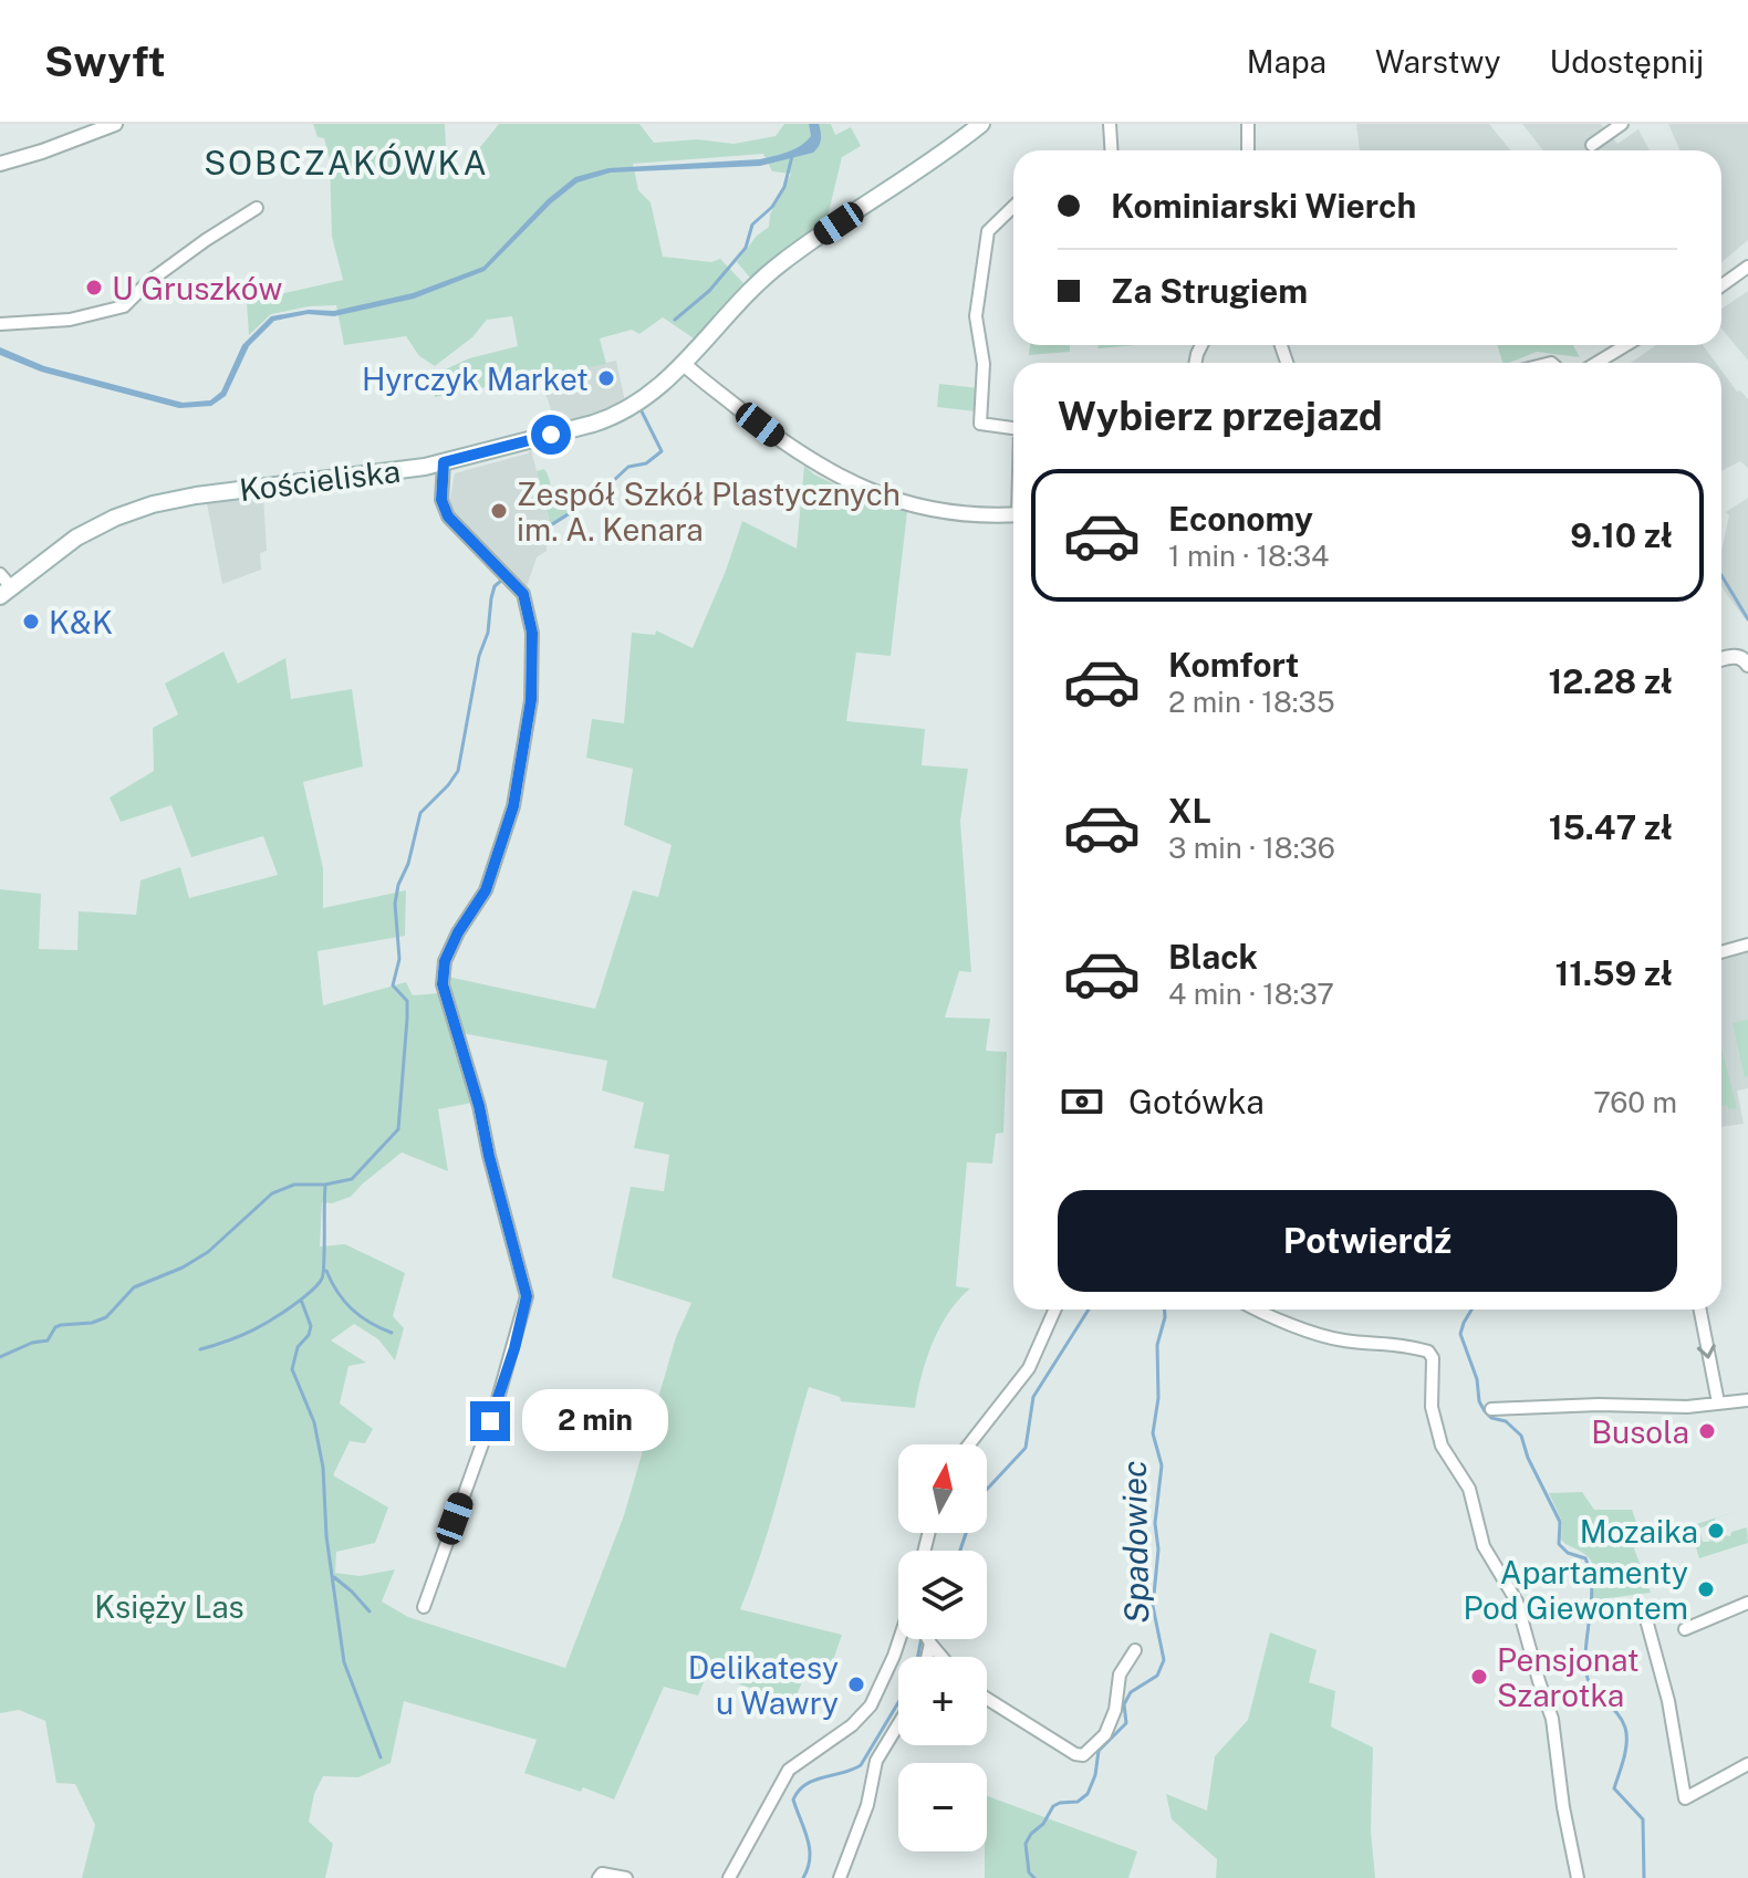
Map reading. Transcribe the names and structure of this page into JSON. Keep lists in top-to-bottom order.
{
  "streets": {
    "main road": ["Kościeliska"]
  },
  "districts": ["SOBCZAKÓWKA"],
  "water": ["Spadowiec"],
  "parks": ["Księży Las"],
  "places": [
    "U Gruszków",
    "Hyrczyk Market",
    "Zespół Szkół Plastycznych im. A. Kenara",
    "K&K",
    "Busola",
    "Mozaika",
    "Apartamenty Pod Giewontem",
    "Pensjonat Szarotka",
    "Delikatesy u Wawry"
  ],
  "north": "top",
  "page": {
    "header": "Swyft",
    "nav": ["Mapa", "Warstwy", "Udostępnij"],
    "banner": ["Kominiarski Wierch", "Za Strugiem"],
    "heading": "Wybierz przejazd",
    "list": [
      {
        "name": "Economy",
        "note": "1 min · 18:34",
        "value": "9.10 zł"
      },
      {
        "name": "Komfort",
        "note": "2 min · 18:35",
        "value": "12.28 zł"
      },
      {
        "name": "XL",
        "note": "3 min · 18:36",
        "value": "15.47 zł"
      },
      {
        "name": "Black",
        "note": "4 min · 18:37",
        "value": "11.59 zł"
      }
    ],
    "pay": ["Gotówka", "760 m"],
    "buttons": "Potwierdź",
    "bubble": "2 min",
    "map_buttons": ["+", "−"]
  }
}
